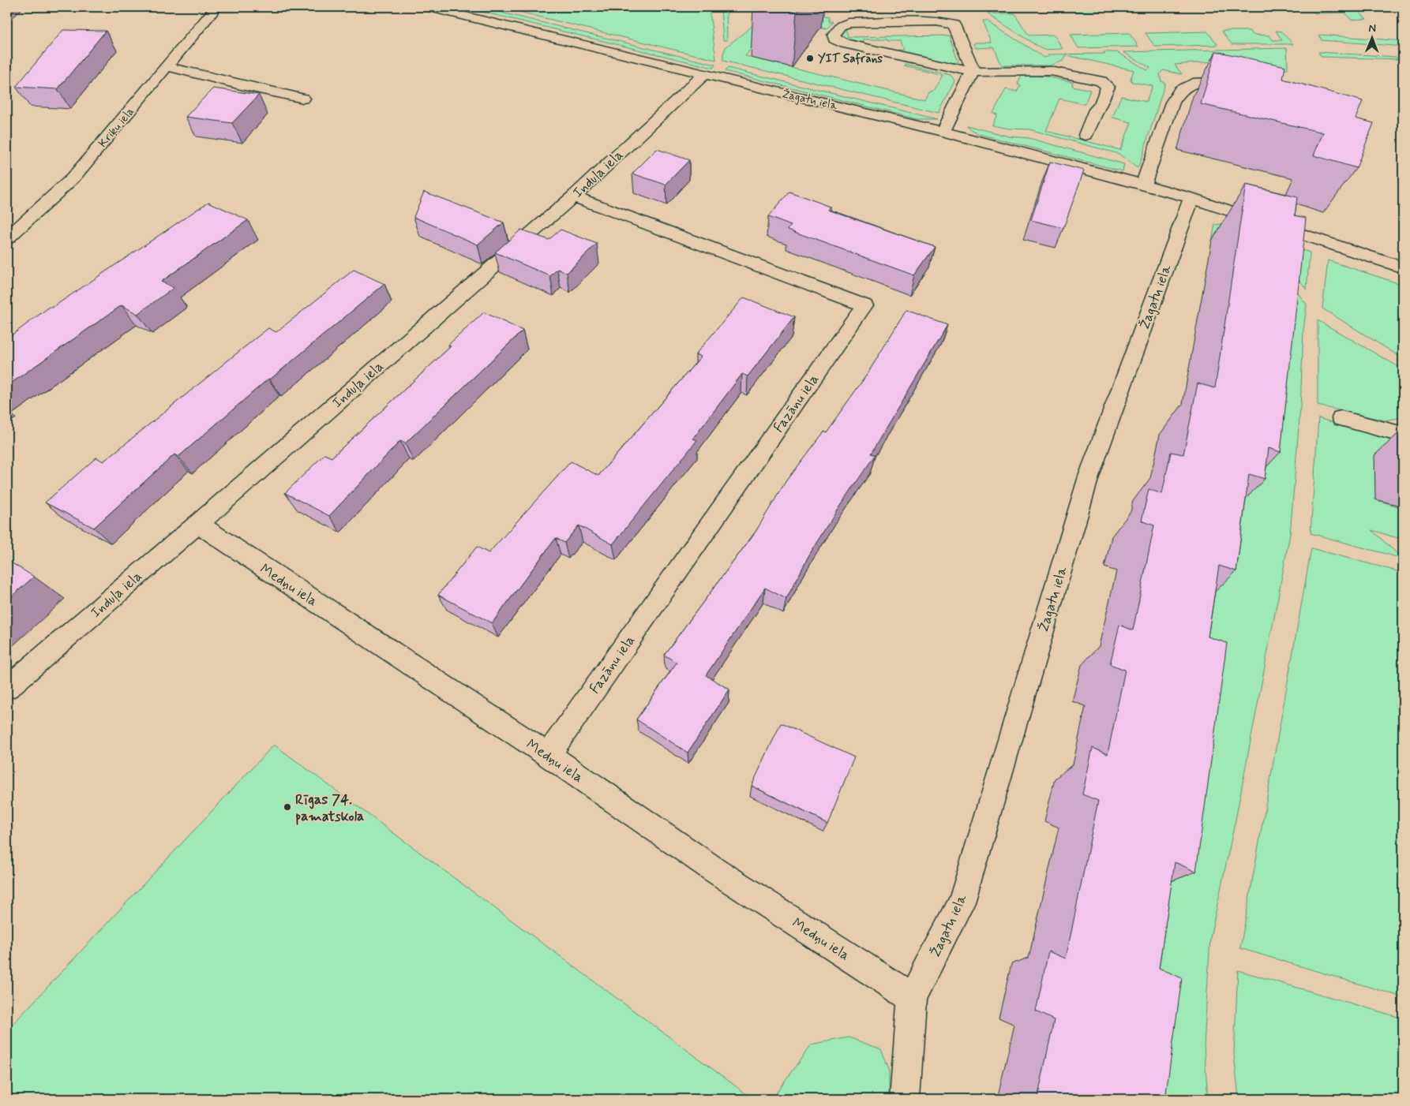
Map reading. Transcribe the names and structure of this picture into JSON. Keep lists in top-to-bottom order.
{
  "streets": {
    "street": [
      "Žagatu iela",
      "Kriķu iela",
      "Induļa iela",
      "Fazānu iela",
      "Medņu iela"
    ]
  },
  "crossings": [
    ["Žagatu iela", "Induļa iela"],
    ["Žagatu iela", "Medņu iela"],
    ["Induļa iela", "Fazānu iela"],
    ["Induļa iela", "Medņu iela"],
    ["Fazānu iela", "Medņu iela"]
  ],
  "places": ["YIT Safrāns", "Rīgas 74. pamatskola"],
  "north": "top"
}
